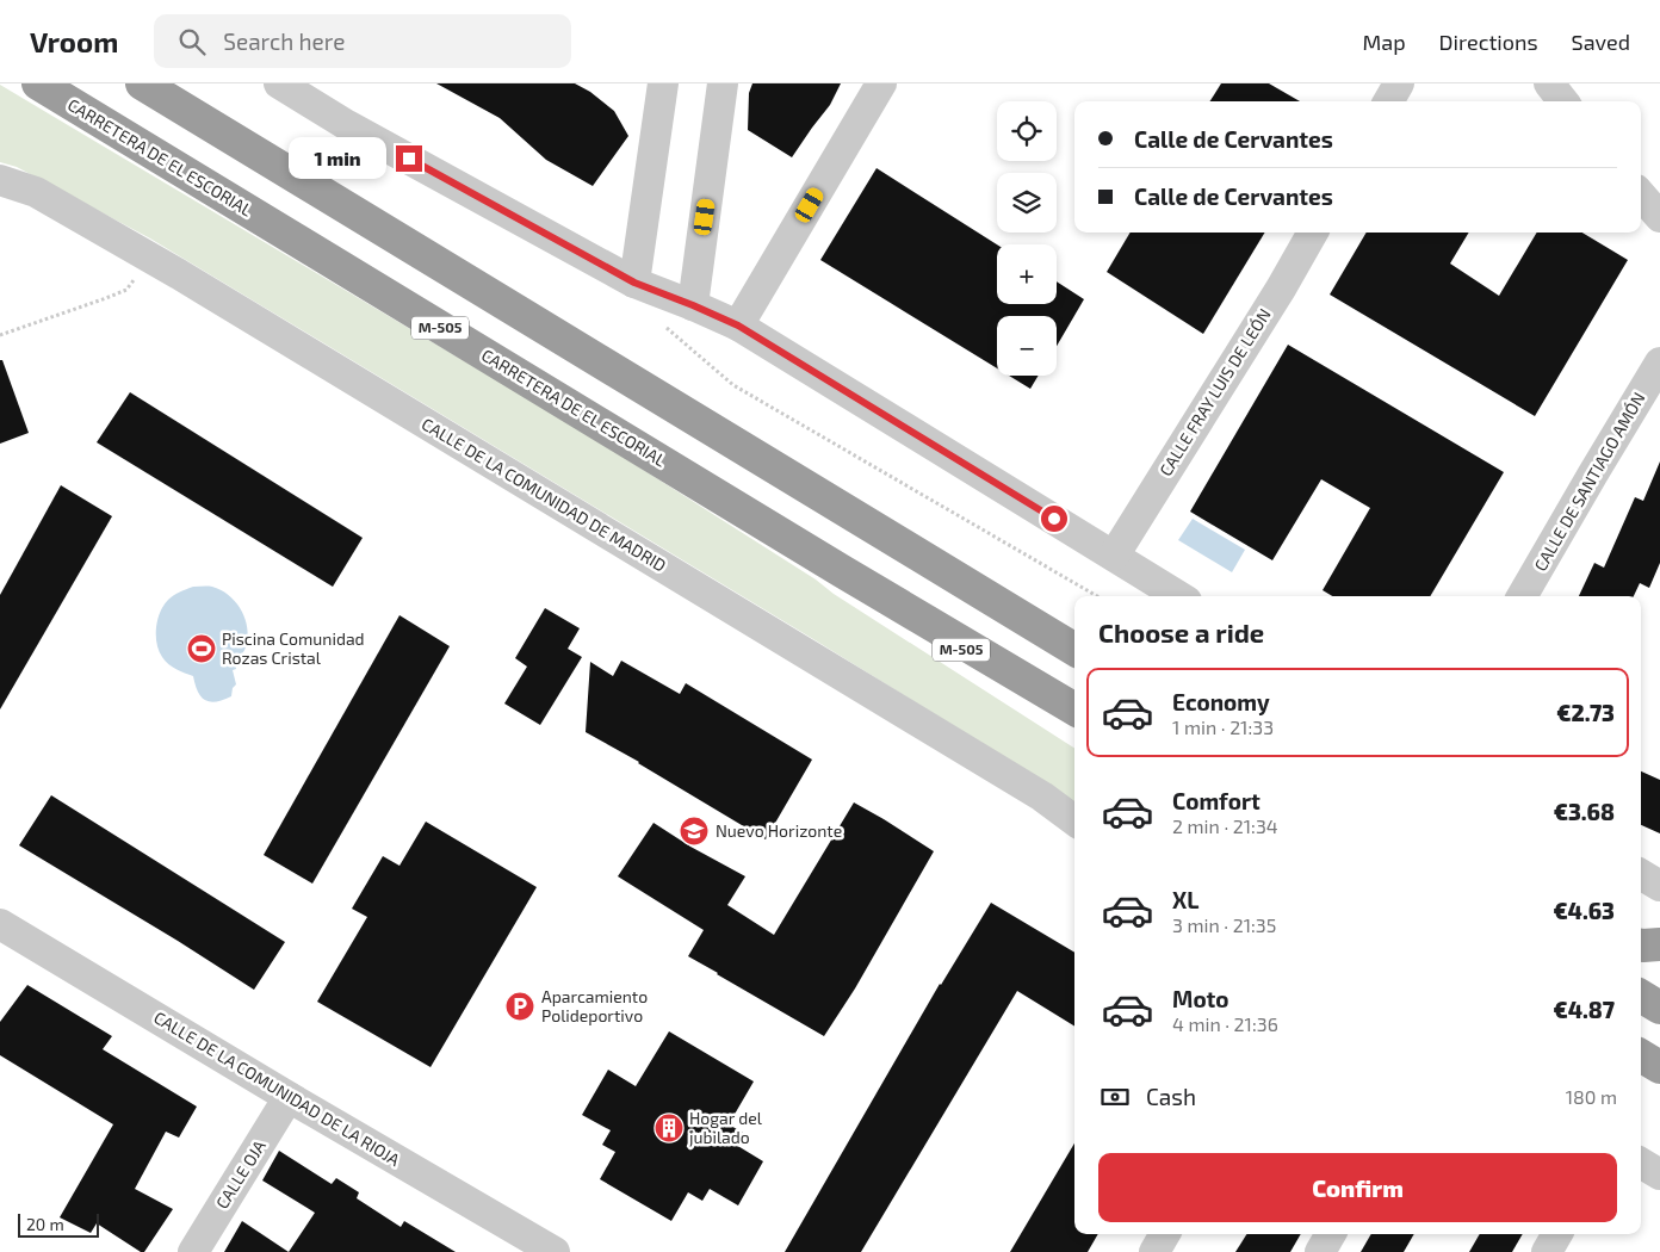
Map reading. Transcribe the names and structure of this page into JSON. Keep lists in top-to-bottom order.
{
  "streets": {
    "highway": ["CARRETERA DE EL ESCORIAL", "M-505"],
    "street": [
      "CALLE FRAY LUIS DE LEÓN",
      "CALLE DE SANTIAGO AMÓN",
      "CALLE DE LA COMUNIDAD DE MADRID",
      "CALLE DE LA COMUNIDAD DE LA RIOJA",
      "CALLE OJA"
    ]
  },
  "crossings": [
    ["CARRETERA DE EL ESCORIAL", "M-505"],
    ["CALLE DE LA COMUNIDAD DE LA RIOJA", "CALLE OJA"]
  ],
  "places": {
    "sports": ["Piscina Comunidad Rozas Cristal"],
    "school or university": ["Nuevo Horizonte"],
    "parking": ["Aparcamiento Polideportivo"],
    "building": ["Hogar del jubilado"]
  },
  "scale_bar": "20 m",
  "page": {
    "header": "Vroom",
    "search": "Search here",
    "nav": ["Map", "Directions", "Saved"],
    "map_buttons": ["+", "−"],
    "banner": ["Calle de Cervantes", "Calle de Cervantes"],
    "bubble": "1 min",
    "heading": "Choose a ride",
    "list": [
      {
        "name": "Economy",
        "note": "1 min · 21:33",
        "value": "€2.73"
      },
      {
        "name": "Comfort",
        "note": "2 min · 21:34",
        "value": "€3.68"
      },
      {
        "name": "XL",
        "note": "3 min · 21:35",
        "value": "€4.63"
      },
      {
        "name": "Moto",
        "note": "4 min · 21:36",
        "value": "€4.87"
      }
    ],
    "pay": ["Cash", "180 m"],
    "buttons": "Confirm",
    "scale": "20 m"
  }
}
